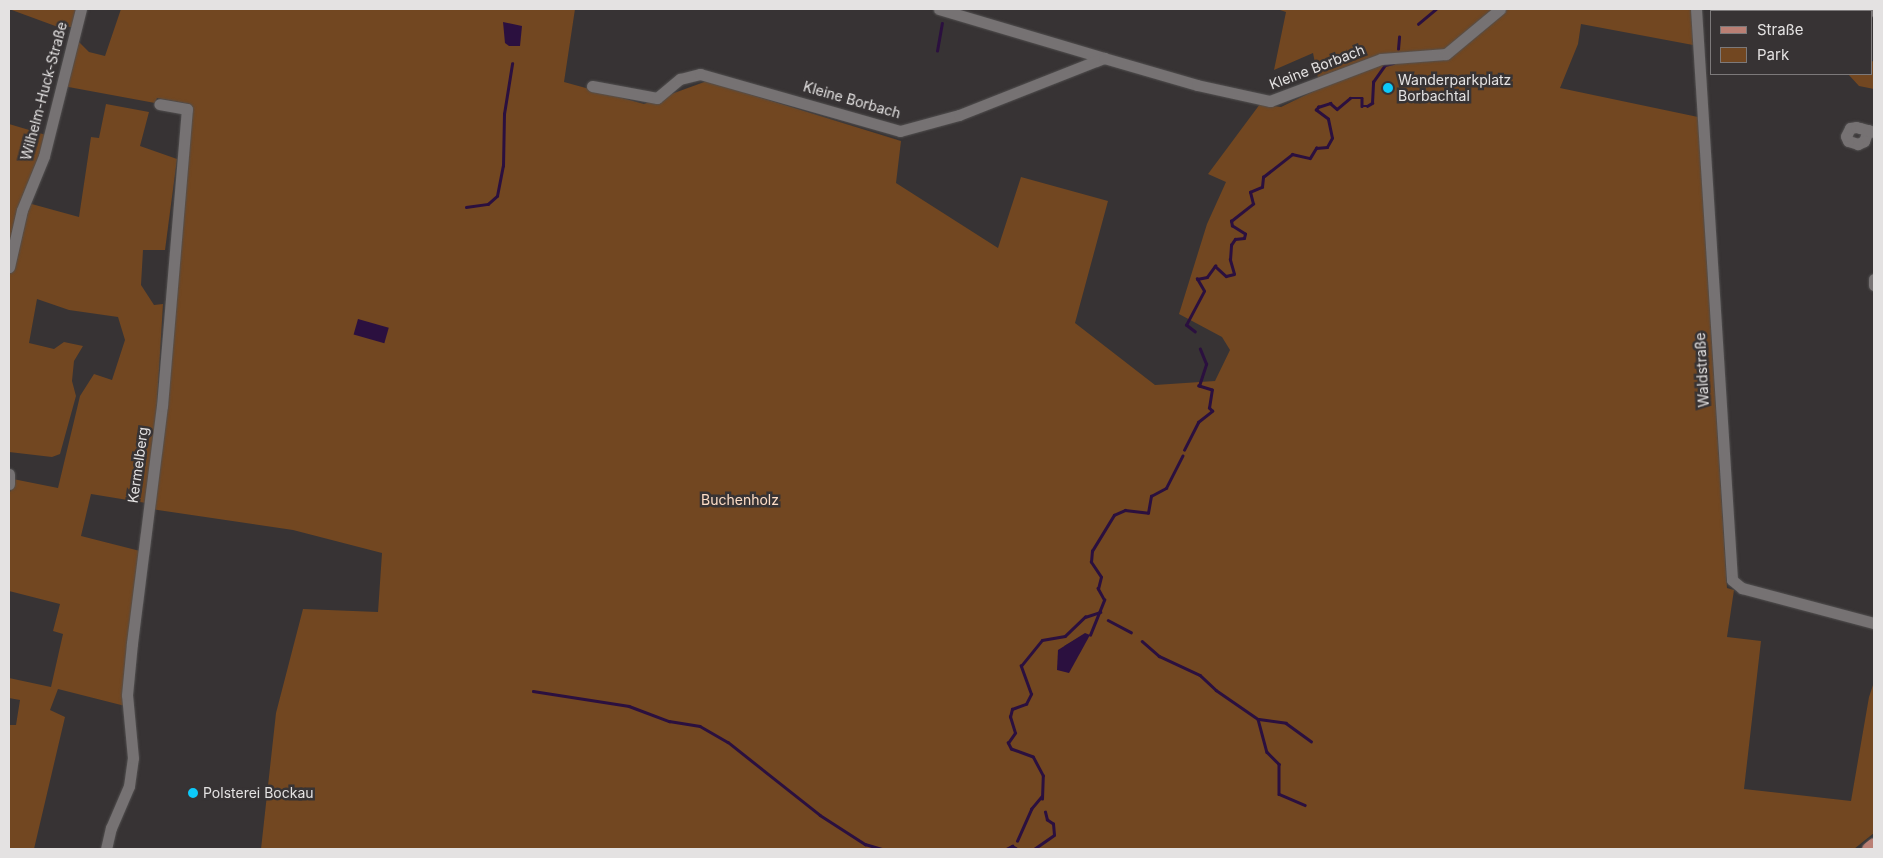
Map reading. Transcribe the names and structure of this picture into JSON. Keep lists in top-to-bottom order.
{
  "streets": {
    "street": [
      "Kleine Borbach",
      "Wilhelm-Huck-Straße",
      "Waldstraße",
      "Kermelberg"
    ]
  },
  "parks": ["Buchenholz"],
  "places": ["Wanderparkplatz Borbachtal", "Polsterei Bockau"],
  "legend": ["Straße", "Park"]
}
